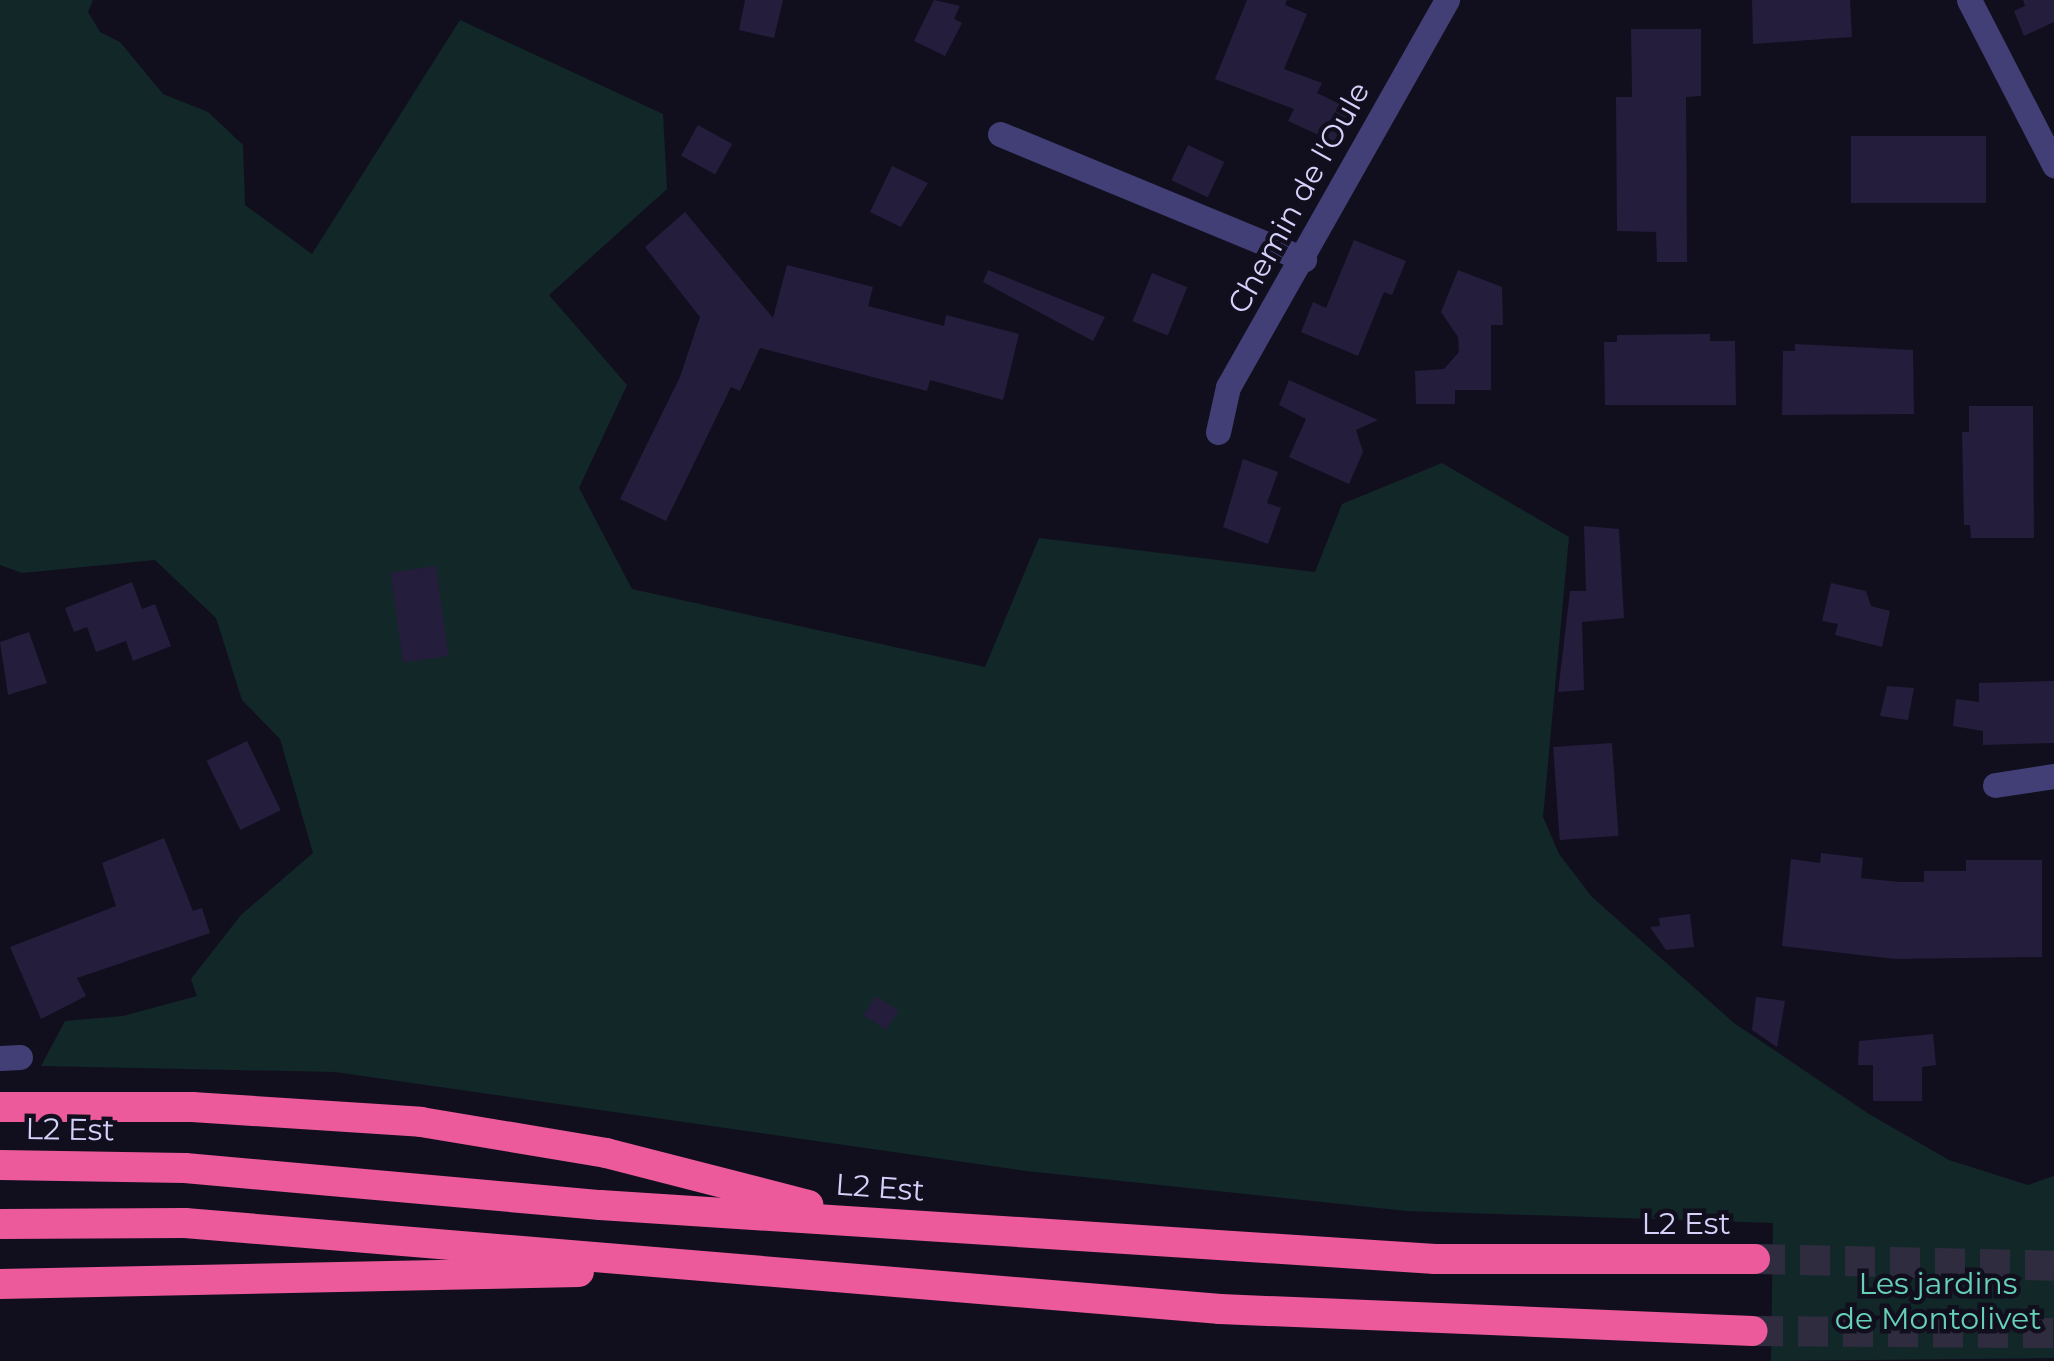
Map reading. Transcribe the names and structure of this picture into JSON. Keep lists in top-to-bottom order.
{
  "streets": {
    "highway": ["L2 Est"],
    "street": ["Chemin de l'Oule"]
  },
  "parks": ["Les jardins de Montolivet"]
}
